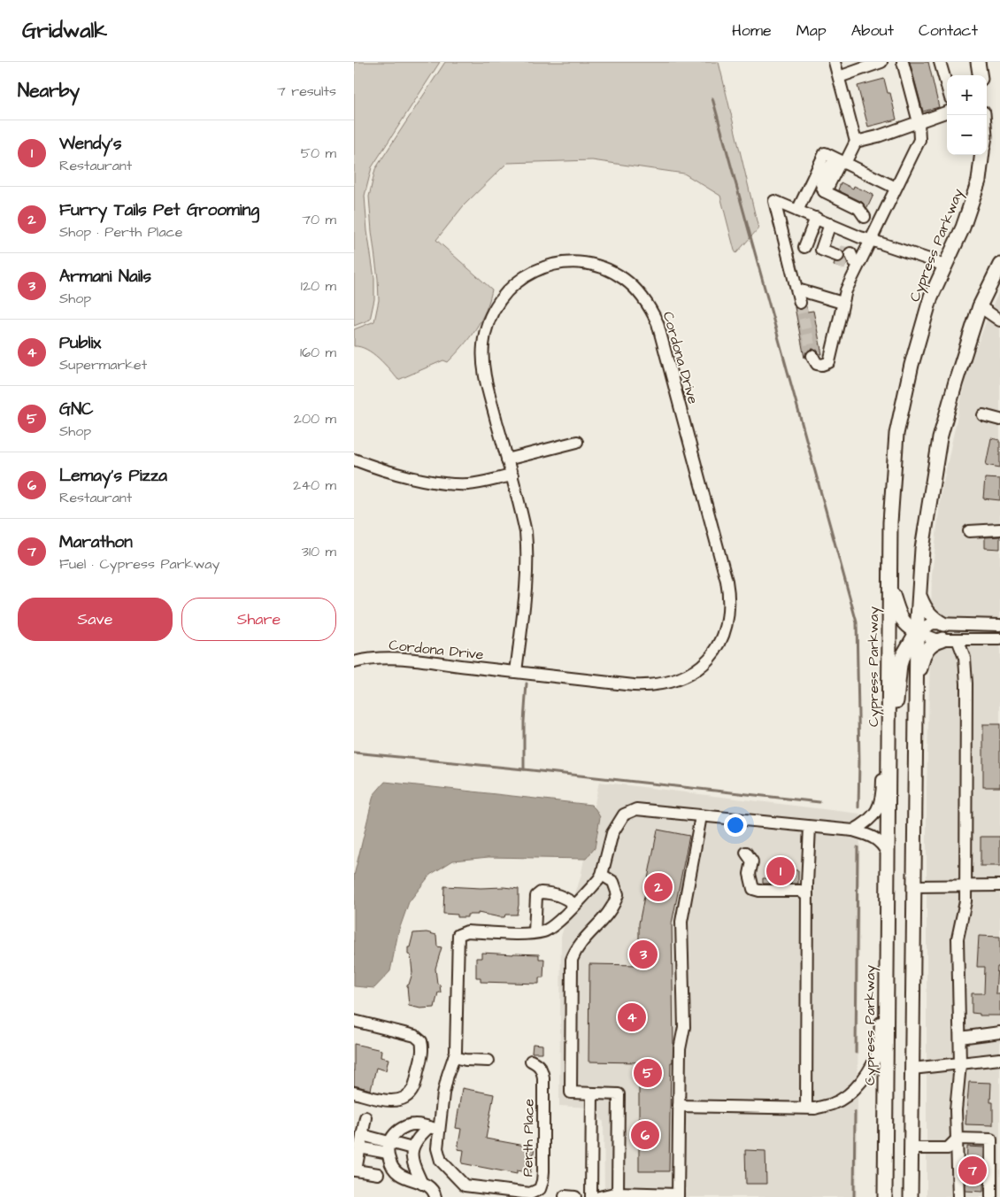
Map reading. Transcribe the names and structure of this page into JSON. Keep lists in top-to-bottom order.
{
  "streets": {
    "main road": ["Cypress Parkway"],
    "street": ["Cordona Drive", "Perth Place"]
  },
  "crossings": [
    ["Cypress Parkway", "Perth Place"]
  ],
  "page": {
    "header": "Gridwalk",
    "nav": [
      "Home",
      "Map",
      "About",
      "Contact"
    ],
    "heading": ["Nearby", "7 results"],
    "map_buttons": ["+", "−"],
    "list": [
      {
        "mark": "1",
        "name": "Wendy's",
        "note": "Restaurant",
        "value": "50 m"
      },
      {
        "mark": "2",
        "name": "Furry Tails Pet Grooming",
        "note": "Shop · Perth Place",
        "value": "70 m"
      },
      {
        "mark": "3",
        "name": "Armani Nails",
        "note": "Shop",
        "value": "120 m"
      },
      {
        "mark": "4",
        "name": "Publix",
        "note": "Supermarket",
        "value": "160 m"
      },
      {
        "mark": "5",
        "name": "GNC",
        "note": "Shop",
        "value": "200 m"
      },
      {
        "mark": "6",
        "name": "Lemay's Pizza",
        "note": "Restaurant",
        "value": "240 m"
      },
      {
        "mark": "7",
        "name": "Marathon",
        "note": "Fuel · Cypress Parkway",
        "value": "310 m"
      }
    ],
    "buttons": ["Save", "Share"],
    "pins": [
      "1",
      "2",
      "3",
      "4",
      "5",
      "6",
      "7"
    ]
  }
}
